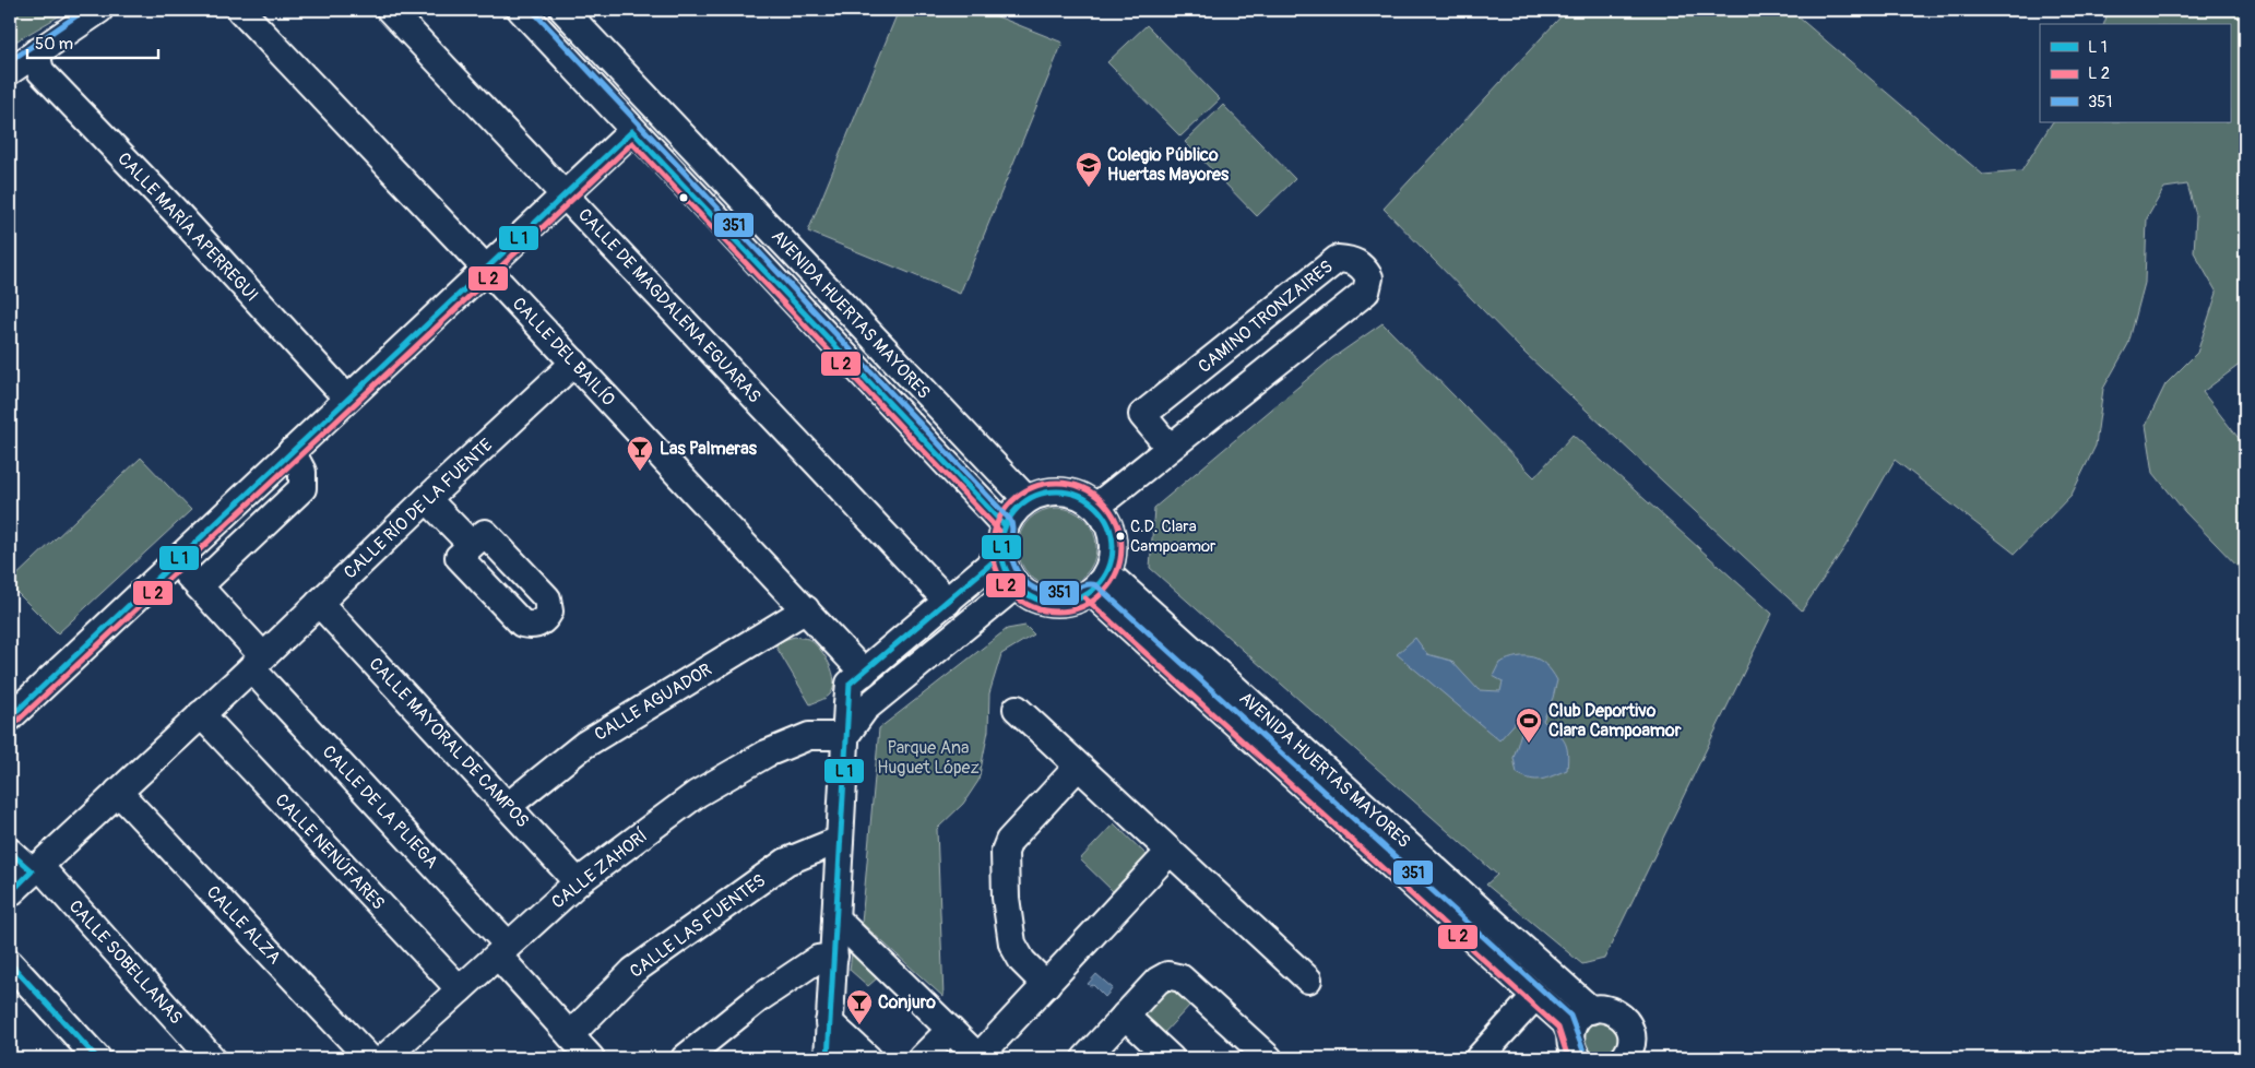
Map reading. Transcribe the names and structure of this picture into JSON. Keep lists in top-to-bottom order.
{
  "streets": {
    "street": [
      "CALLE MARÍA APERREGUI",
      "CALLE DE MAGDALENA EGUARAS",
      "AVENIDA HUERTAS MAYORES",
      "CAMINO TRONZAIRES",
      "CALLE DEL BAILÍO",
      "CALLE RÍO DE LA FUENTE",
      "CALLE AGUADOR",
      "CALLE MAYORAL DE CAMPOS",
      "CALLE DE LA PLIEGA",
      "CALLE NENÚFARES",
      "CALLE ZAHORÍ",
      "CALLE ALZA",
      "CALLE LAS FUENTES",
      "CALLE SOBELLANAS"
    ]
  },
  "crossings": [
    ["AVENIDA HUERTAS MAYORES", "CAMINO TRONZAIRES"],
    ["CALLE DEL BAILÍO", "CALLE RÍO DE LA FUENTE"],
    ["CALLE DEL BAILÍO", "CALLE AGUADOR"],
    ["CALLE RÍO DE LA FUENTE", "CALLE MAYORAL DE CAMPOS"],
    ["CALLE RÍO DE LA FUENTE", "CALLE DE LA PLIEGA"],
    ["CALLE RÍO DE LA FUENTE", "CALLE NENÚFARES"],
    ["CALLE RÍO DE LA FUENTE", "CALLE ALZA"],
    ["CALLE RÍO DE LA FUENTE", "CALLE SOBELLANAS"],
    ["CALLE AGUADOR", "CALLE MAYORAL DE CAMPOS"],
    ["CALLE MAYORAL DE CAMPOS", "CALLE ZAHORÍ"],
    ["CALLE DE LA PLIEGA", "CALLE ZAHORÍ"],
    ["CALLE DE LA PLIEGA", "CALLE LAS FUENTES"],
    ["CALLE NENÚFARES", "CALLE ZAHORÍ"]
  ],
  "parks": ["Parque Ana Huguet López"],
  "places": {
    "school or university": ["Colegio Público Huertas Mayores"],
    "bar": ["Las Palmeras", "Conjuro"],
    "other": ["C.D. Clara Campoamor"],
    "sports": ["Club Deportivo Clara Campoamor"]
  },
  "lines": ["transit line 351"],
  "legend": ["L 1", "L 2", "351"],
  "scale_bar": "50 m"
}
